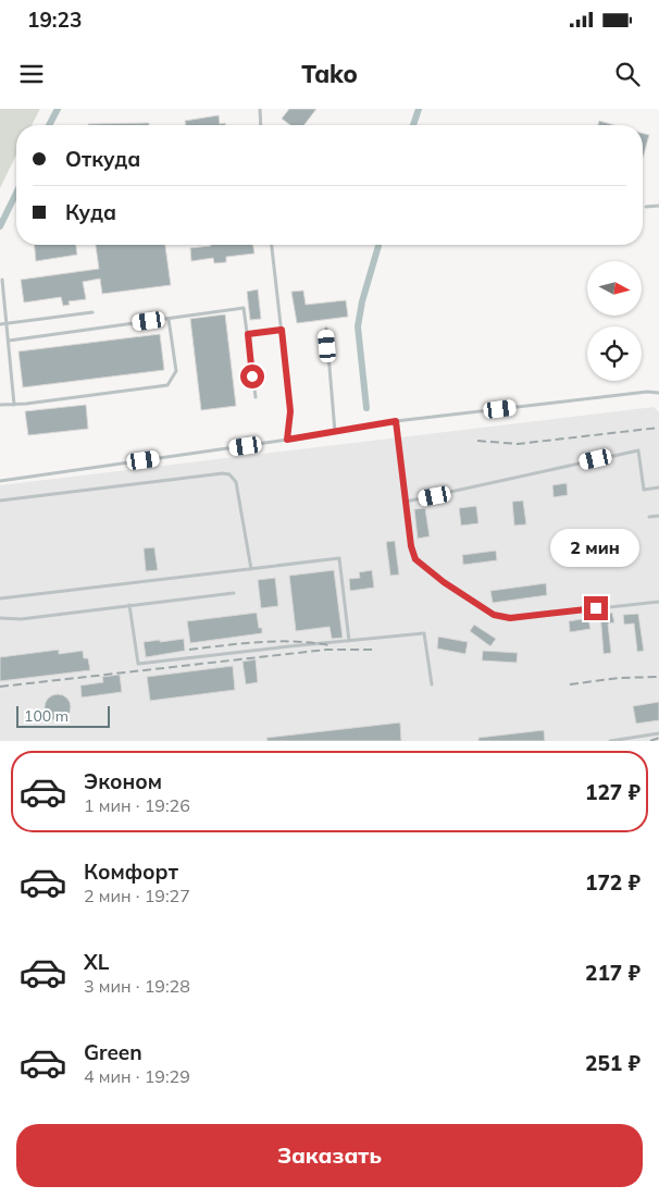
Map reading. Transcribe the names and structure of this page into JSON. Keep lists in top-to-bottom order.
{
  "scale_bar": "100 m",
  "north": "right",
  "page": {
    "status": "19:23",
    "header": "Tako",
    "banner": ["Откуда", "Куда"],
    "bubble": "2 мин",
    "scale": "100 m",
    "list": [
      {
        "name": "Эконом",
        "note": "1 мин · 19:26",
        "value": "127 ₽"
      },
      {
        "name": "Комфорт",
        "note": "2 мин · 19:27",
        "value": "172 ₽"
      },
      {
        "name": "XL",
        "note": "3 мин · 19:28",
        "value": "217 ₽"
      },
      {
        "name": "Green",
        "note": "4 мин · 19:29",
        "value": "251 ₽"
      }
    ],
    "buttons": "Заказать"
  }
}
